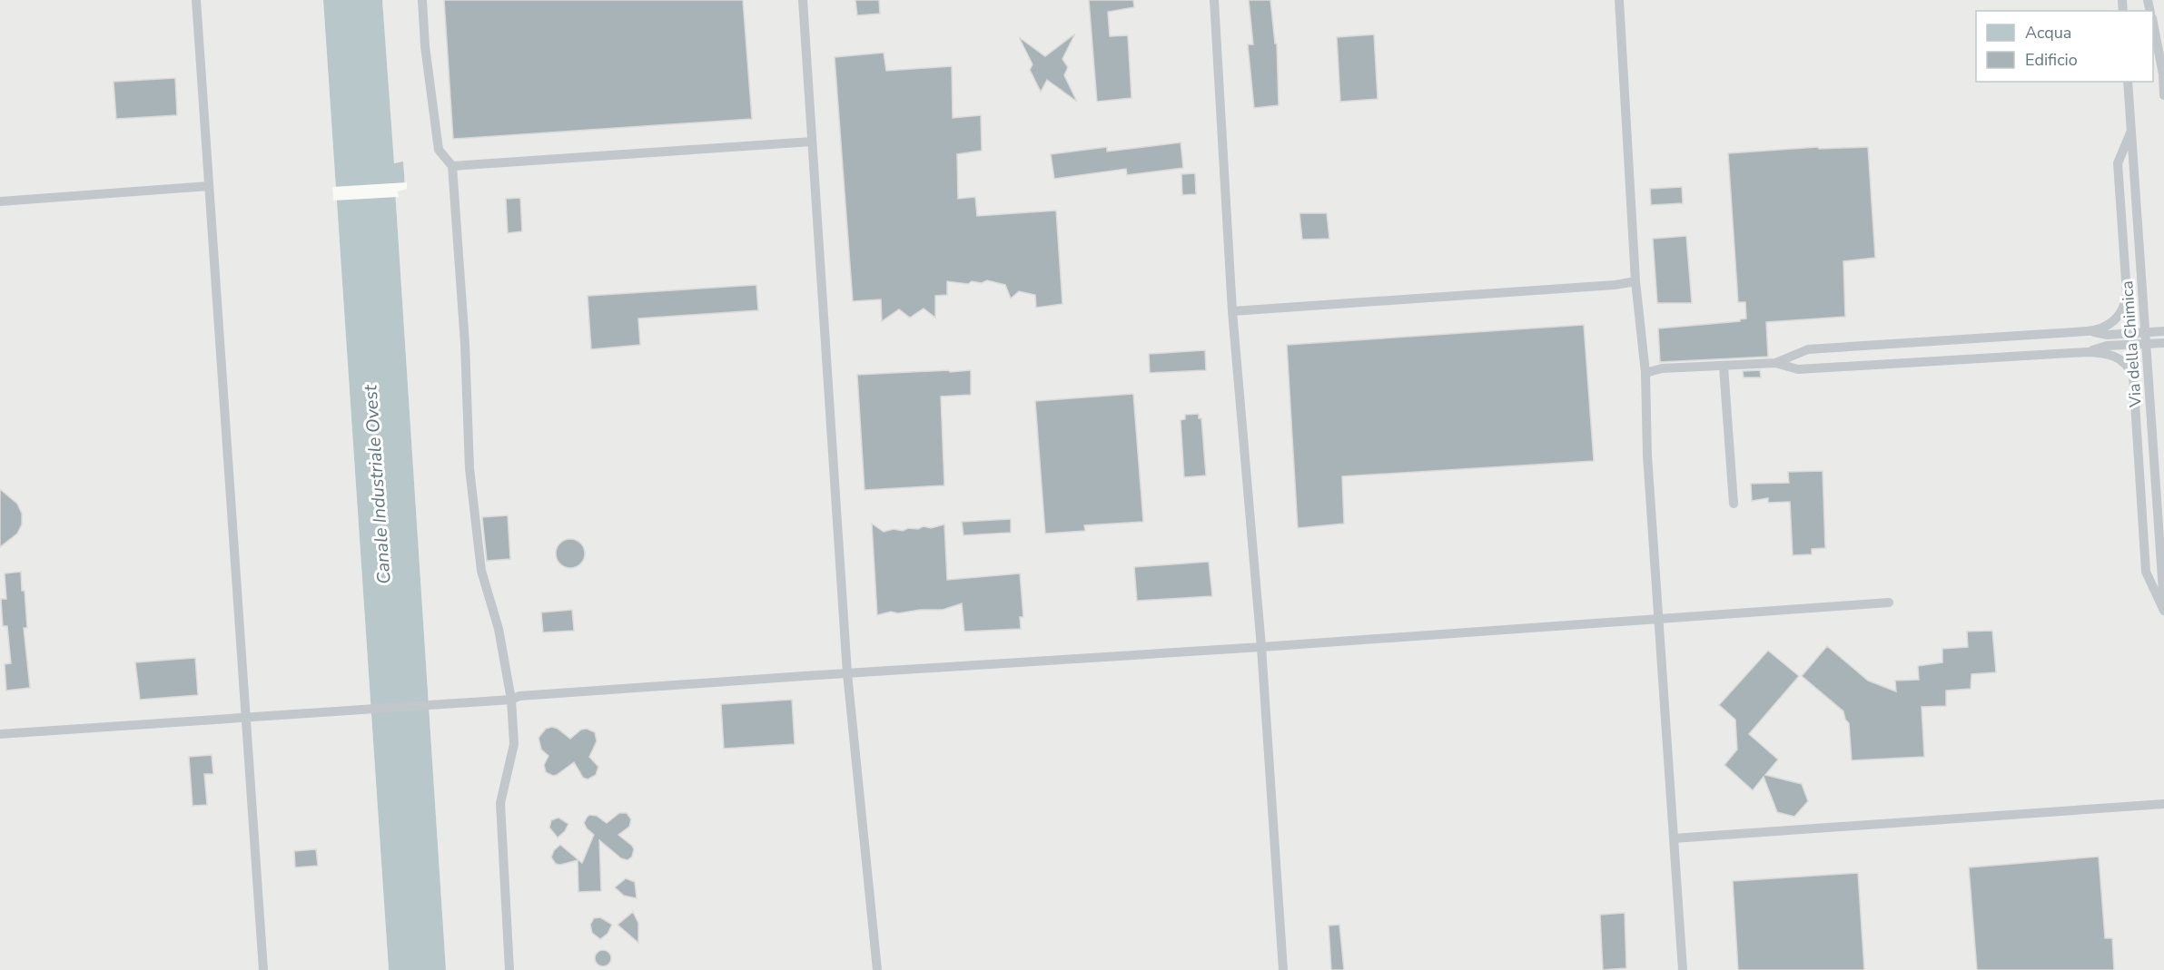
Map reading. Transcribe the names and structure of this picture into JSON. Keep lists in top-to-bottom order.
{
  "streets": {
    "lane": ["Via della Chimica"]
  },
  "water": ["Canale Industriale Ovest"],
  "legend": ["Acqua", "Edificio"]
}
